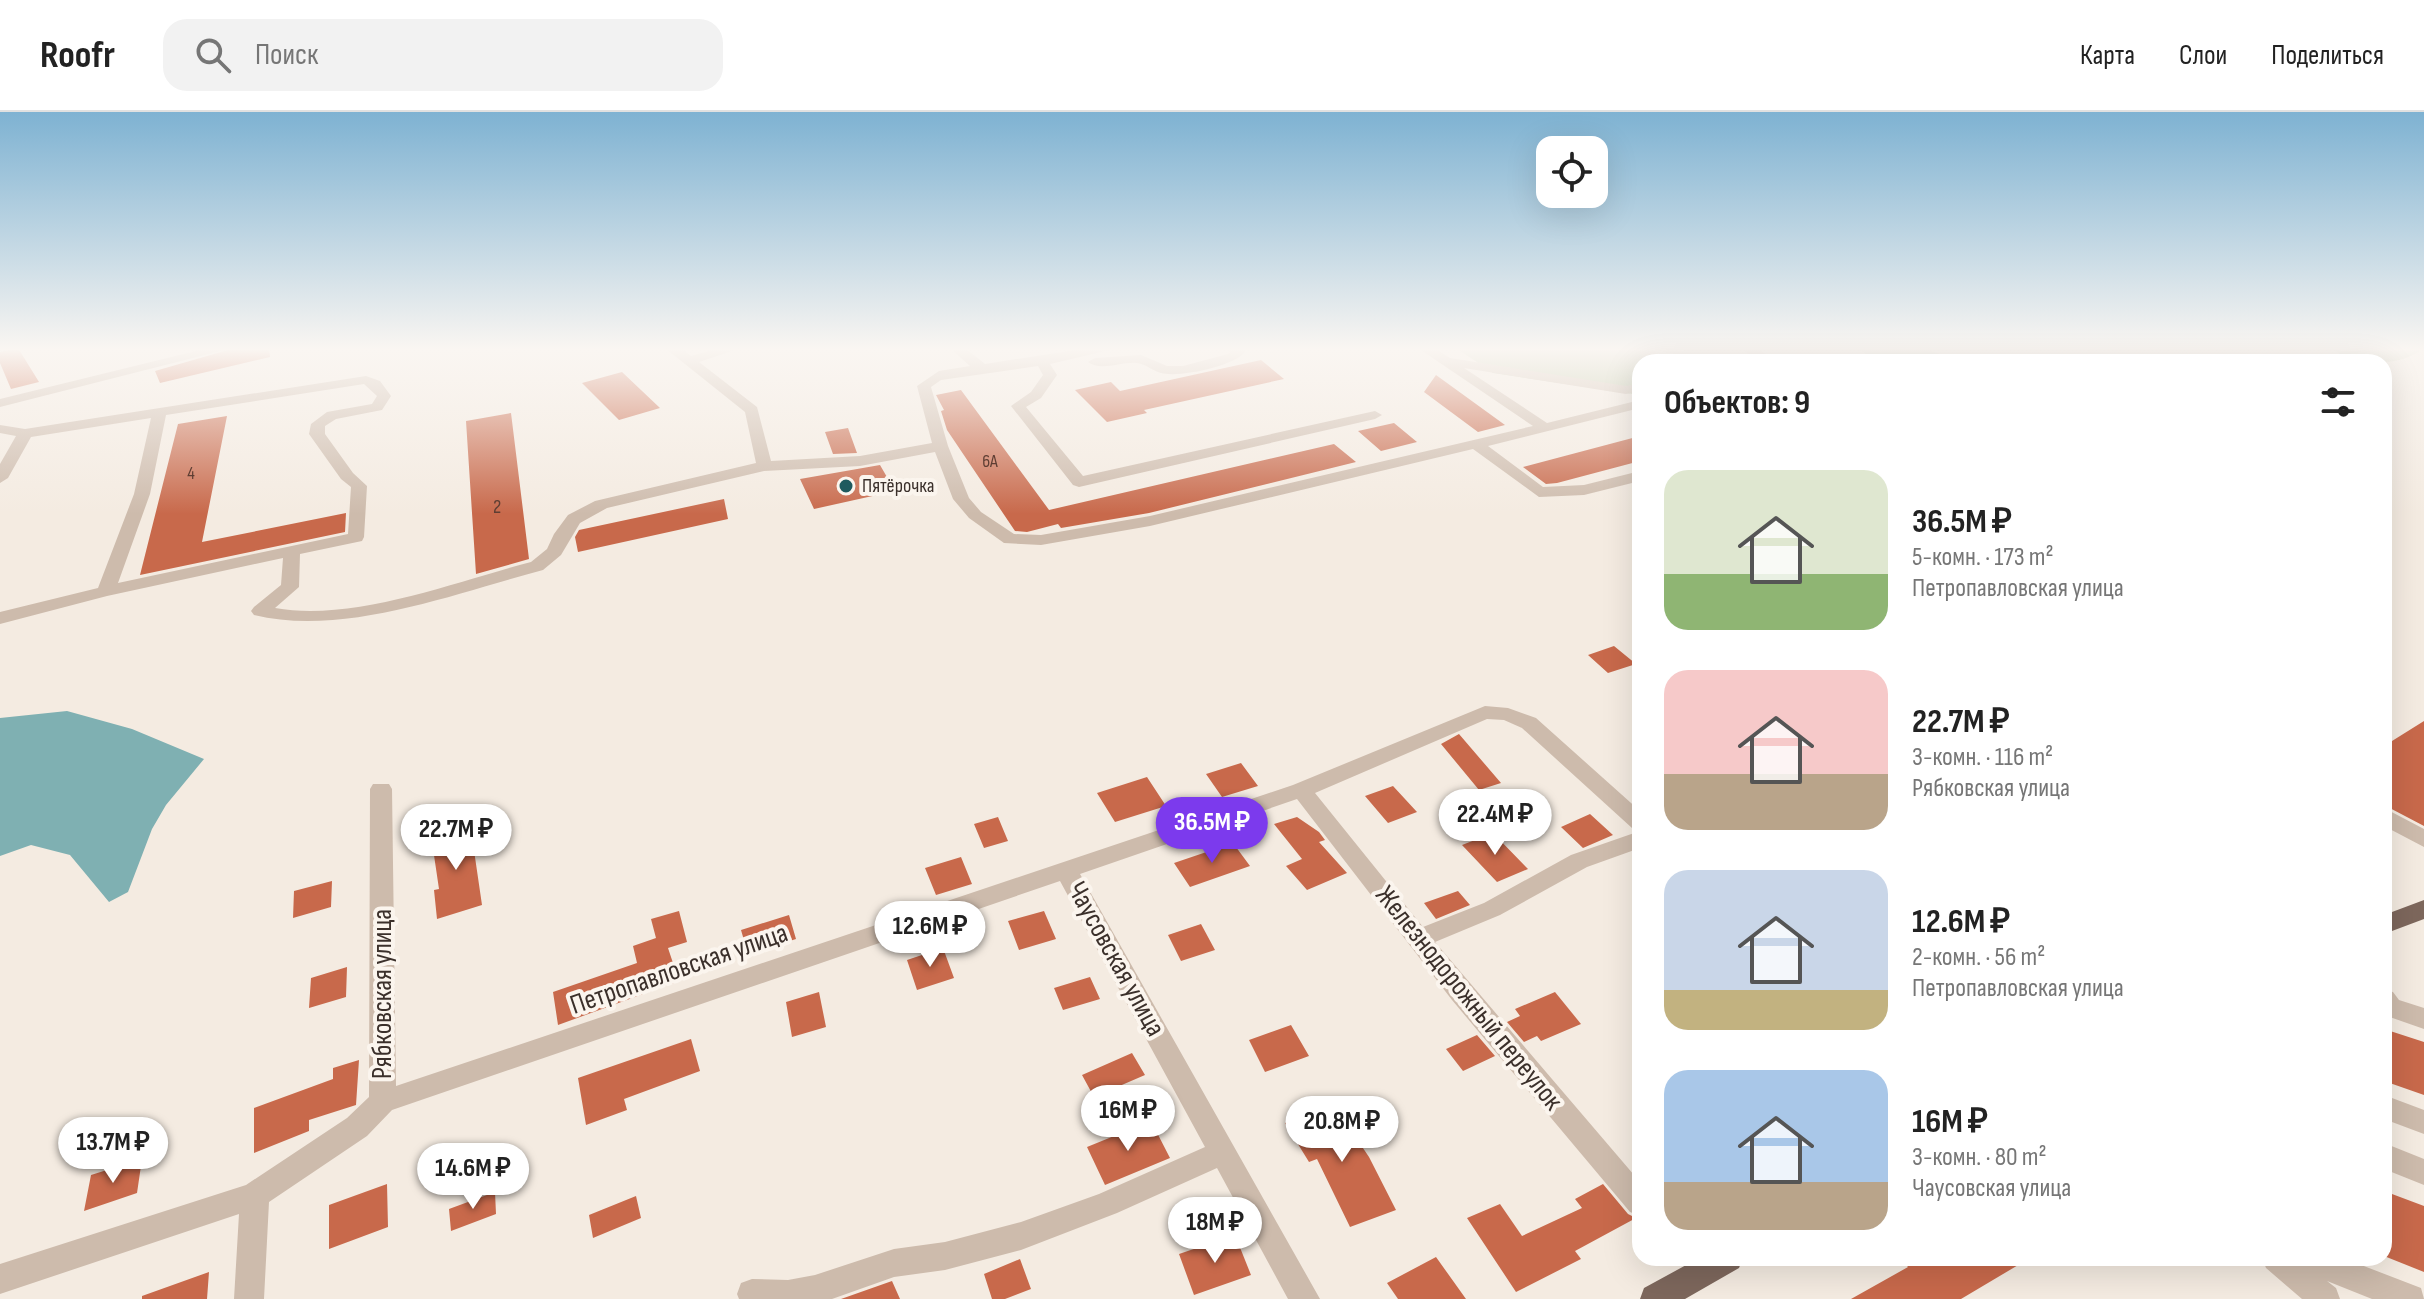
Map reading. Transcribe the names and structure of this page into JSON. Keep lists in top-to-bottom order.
{
  "streets": {
    "street": [
      "Чаусовская улица",
      "Петропавловская улица",
      "Рябковская улица",
      "Железнодорожный переулок"
    ]
  },
  "crossings": [
    ["Чаусовская улица", "Петропавловская улица"],
    ["Петропавловская улица", "Рябковская улица"],
    ["Петропавловская улица", "Железнодорожный переулок"]
  ],
  "places": ["Пятёрочка"],
  "house_numbers": ["6А", "4", "2"],
  "page": {
    "header": "Roofr",
    "search": "Поиск",
    "nav": ["Карта", "Слои", "Поделиться"],
    "heading": "Объектов: 9",
    "list": [
      {
        "name": "36.5M ₽",
        "note": "5-комн. · 173 m² · Петропавловская улица"
      },
      {
        "name": "22.7M ₽",
        "note": "3-комн. · 116 m² · Рябковская улица"
      },
      {
        "name": "12.6M ₽",
        "note": "2-комн. · 56 m² · Петропавловская улица"
      },
      {
        "name": "16M ₽",
        "note": "3-комн. · 80 m² · Чаусовская улица"
      }
    ],
    "price": [
      "22.4M ₽",
      "36.5M ₽",
      "22.7M ₽",
      "12.6M ₽",
      "16M ₽",
      "20.8M ₽",
      "13.7M ₽",
      "14.6M ₽",
      "18M ₽"
    ]
  }
}
